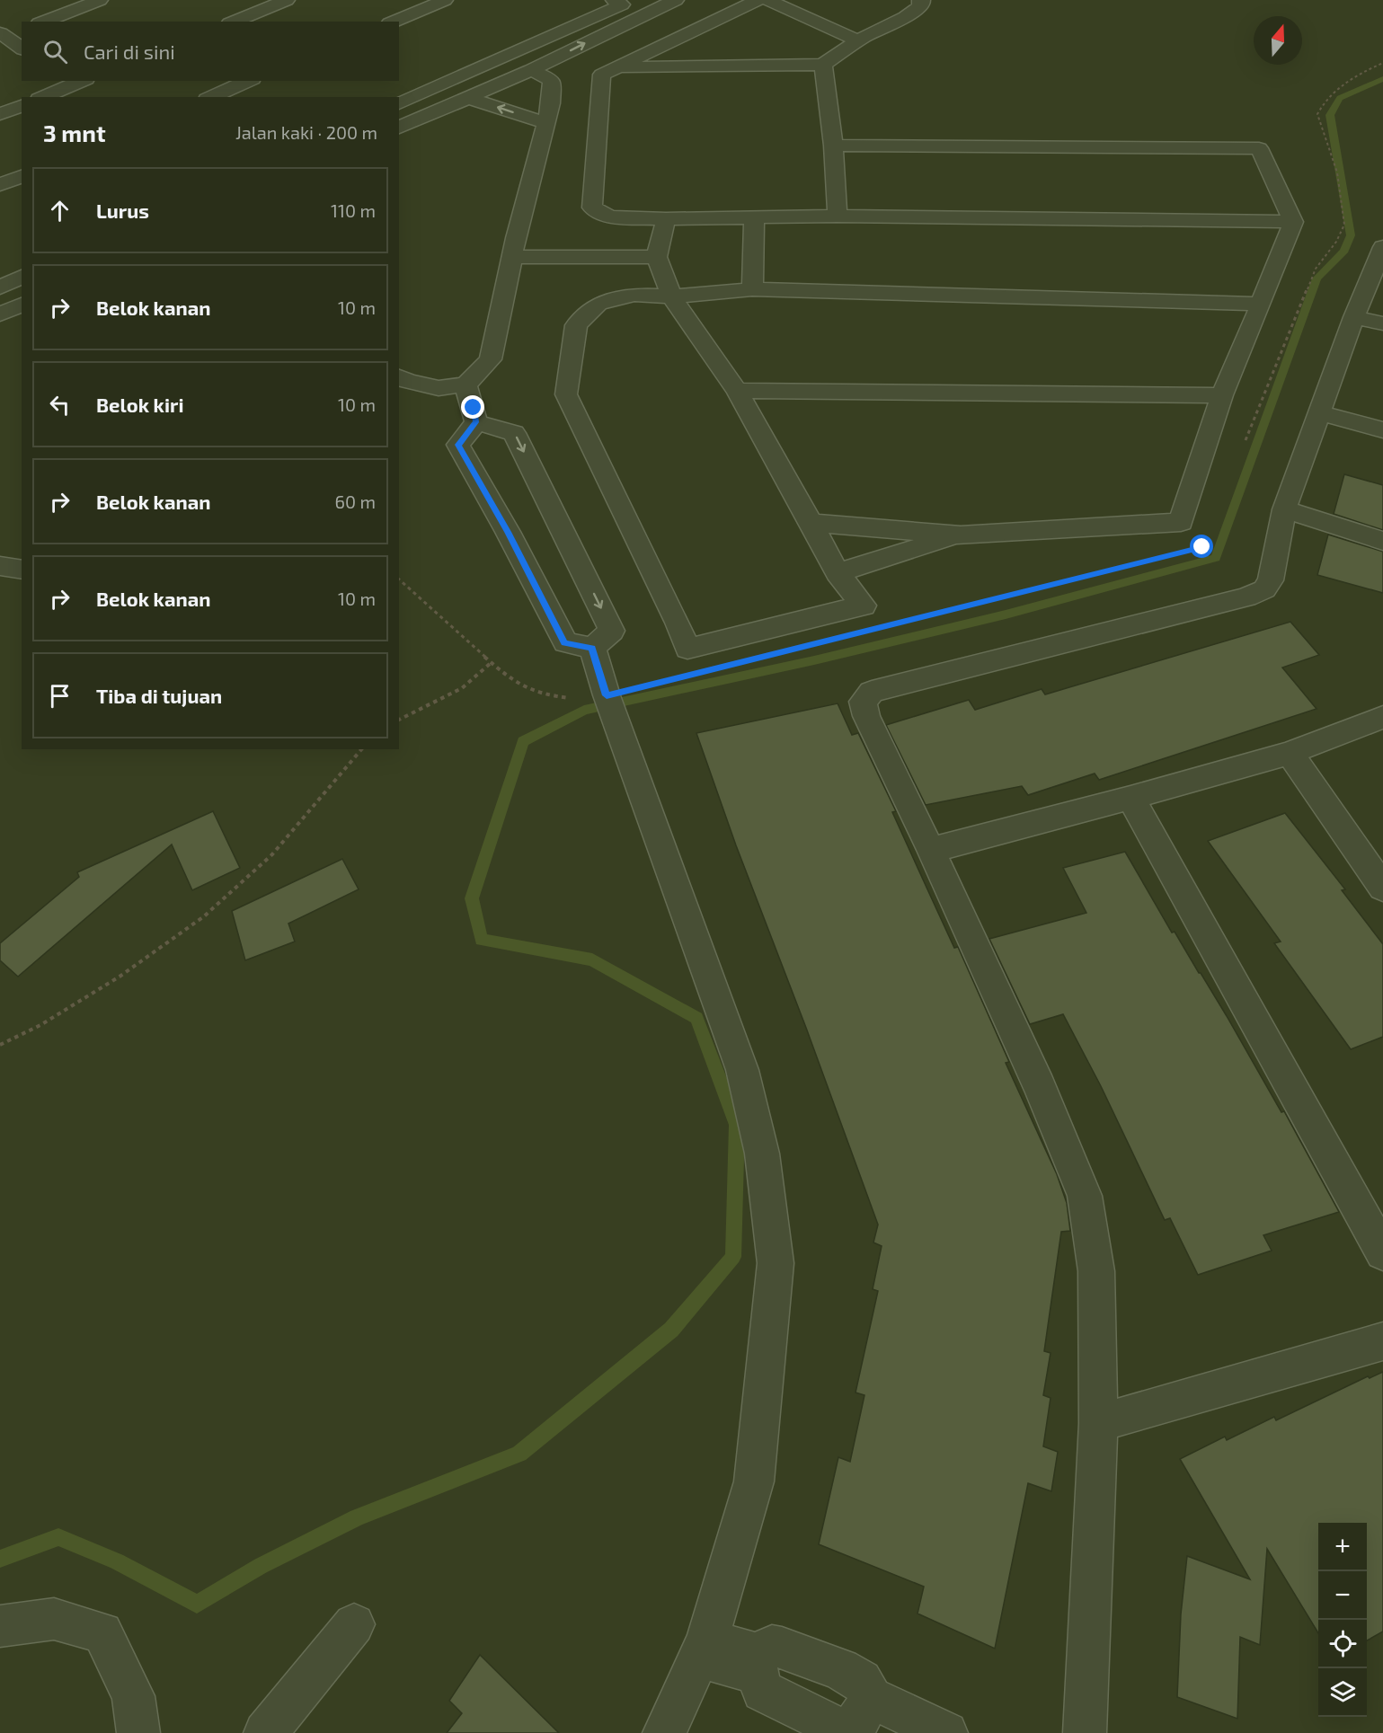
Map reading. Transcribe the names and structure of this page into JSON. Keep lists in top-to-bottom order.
{
  "north": "top",
  "page": {
    "search": "Cari di sini",
    "heading": ["3 mnt", "Jalan kaki · 200 m"],
    "list": [
      ["Lurus", "110 m"],
      ["Belok kanan", "10 m"],
      ["Belok kiri", "10 m"],
      ["Belok kanan", "60 m"],
      ["Belok kanan", "10 m"],
      "Tiba di tujuan"
    ],
    "map_buttons": ["+", "−"]
  }
}
